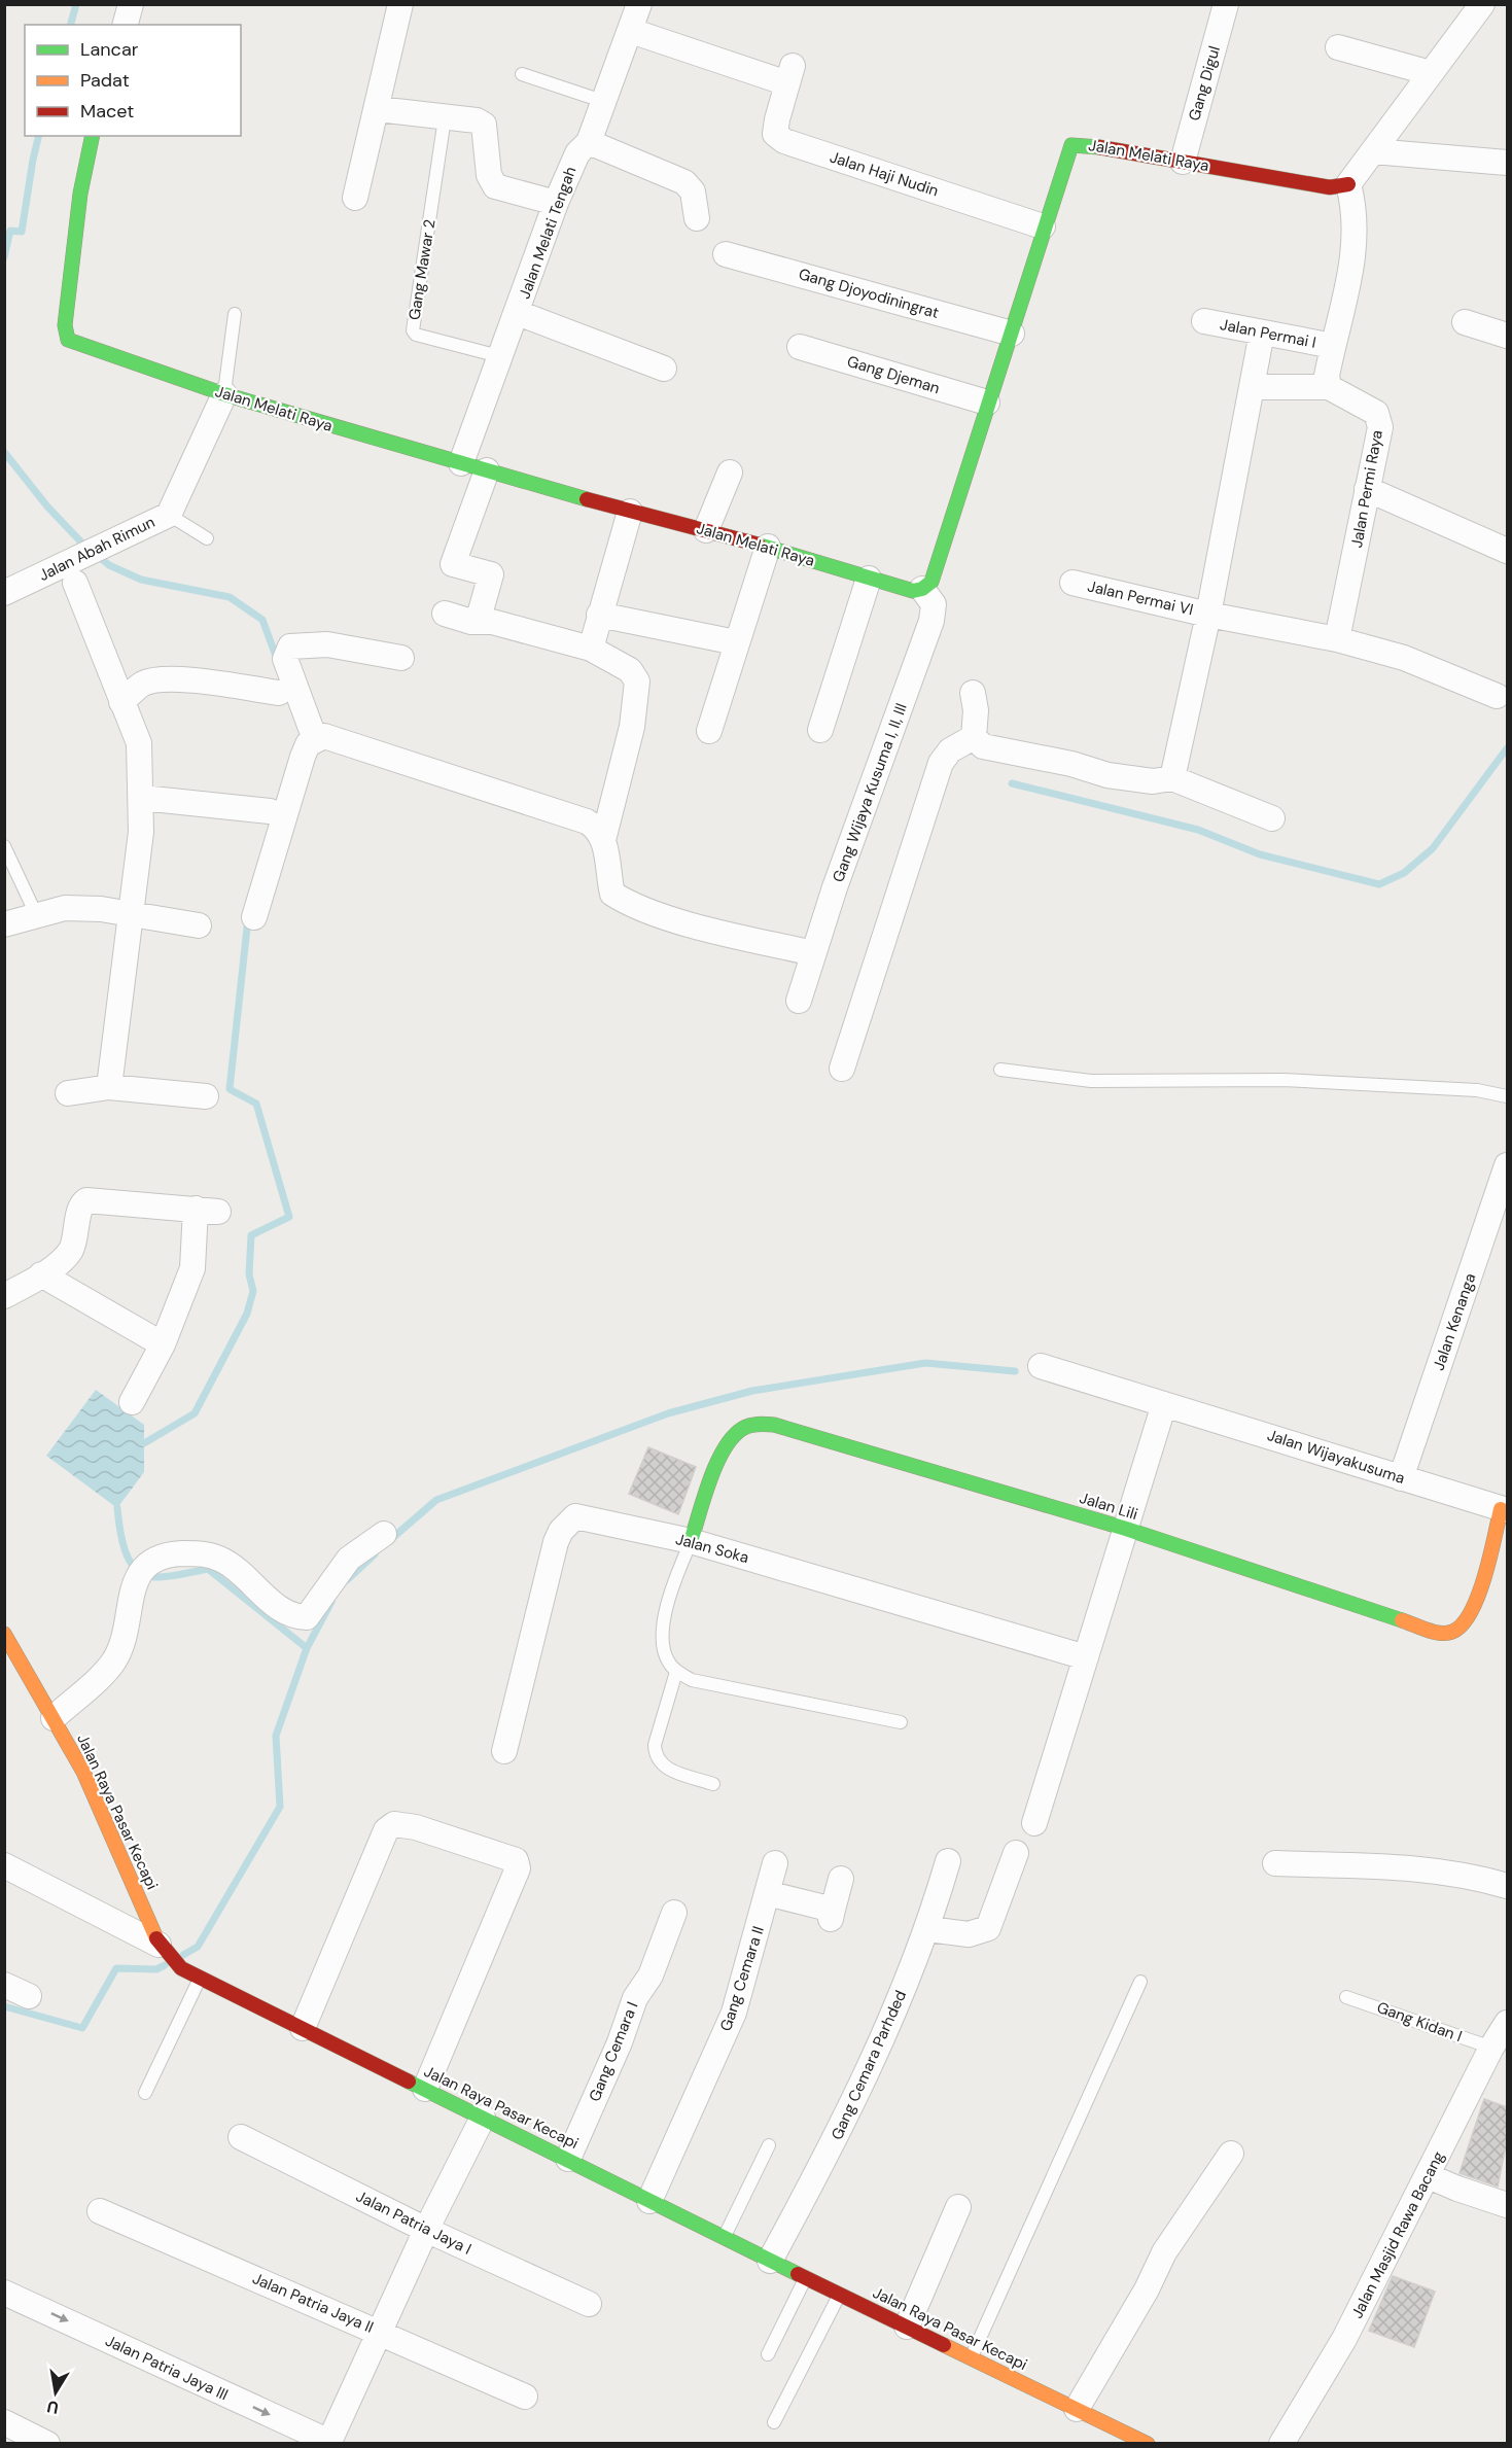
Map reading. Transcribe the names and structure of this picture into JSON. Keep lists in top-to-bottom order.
{
  "streets": {
    "street": [
      "Gang Digul",
      "Jalan Melati Raya",
      "Jalan Haji Nudin",
      "Jalan Melati Tengah",
      "Gang Djoyodiningrat",
      "Jalan Permai I",
      "Gang Djeman",
      "Jalan Permi Raya",
      "Jalan Abah Rimun",
      "Jalan Permai VI",
      "Gang Wijaya Kusuma I, II, III",
      "Jalan Kenanga",
      "Jalan Wijayakusuma",
      "Jalan Lili",
      "Jalan Soka",
      "Jalan Raya Pasar Kecapi",
      "Gang Cemara II",
      "Gang Cemara I",
      "Gang Cemara Parhded",
      "Jalan Patria Jaya I",
      "Jalan Masjid Rawa Bacang",
      "Jalan Patria Jaya II",
      "Jalan Patria Jaya III"
    ],
    "lane": ["Gang Mawar 2", "Gang Kidan I"]
  },
  "crossings": [
    ["Gang Digul", "Jalan Melati Raya"],
    ["Jalan Melati Raya", "Jalan Haji Nudin"],
    ["Jalan Melati Raya", "Jalan Melati Tengah"],
    ["Jalan Melati Raya", "Gang Djoyodiningrat"],
    ["Jalan Melati Raya", "Gang Djeman"],
    ["Jalan Melati Raya", "Jalan Abah Rimun"],
    ["Jalan Melati Raya", "Gang Wijaya Kusuma I, II, III"],
    ["Jalan Haji Nudin", "Jalan Melati Tengah"],
    ["Jalan Melati Tengah", "Gang Mawar 2"],
    ["Jalan Permi Raya", "Jalan Permai VI"],
    ["Jalan Kenanga", "Jalan Wijayakusuma"],
    ["Jalan Wijayakusuma", "Jalan Lili"],
    ["Jalan Lili", "Jalan Soka"],
    ["Jalan Raya Pasar Kecapi", "Gang Cemara II"],
    ["Jalan Raya Pasar Kecapi", "Gang Cemara I"],
    ["Jalan Raya Pasar Kecapi", "Gang Cemara Parhded"],
    ["Gang Kidan I", "Jalan Masjid Rawa Bacang"]
  ],
  "one_way": ["Jalan Patria Jaya III"],
  "legend": ["Lancar", "Padat", "Macet"],
  "north": "bottom"
}
